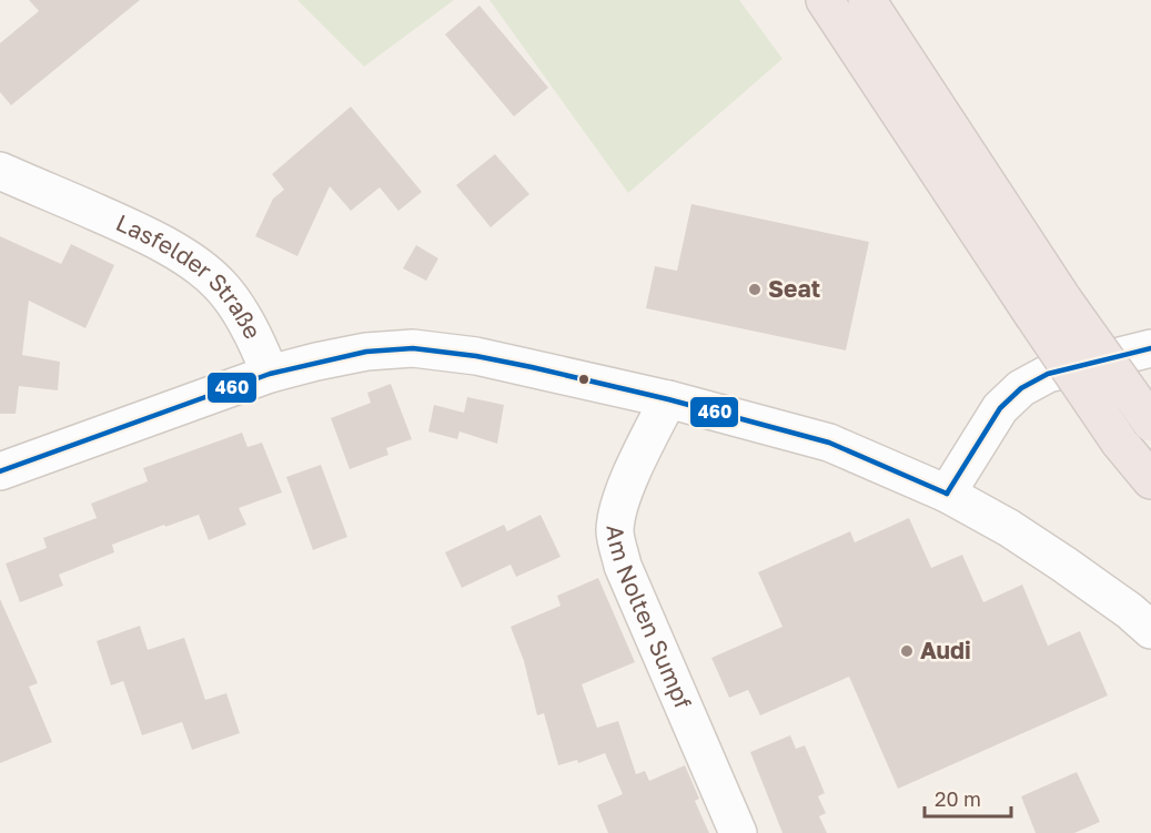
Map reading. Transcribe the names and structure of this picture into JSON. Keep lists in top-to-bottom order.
{
  "streets": {
    "street": ["Lasfelder Straße", "Am Nolten Sumpf"]
  },
  "crossings": [
    ["Lasfelder Straße", "Am Nolten Sumpf"]
  ],
  "places": ["Seat", "Audi"],
  "lines": ["transit line 460"],
  "scale_bar": "20 m"
}
